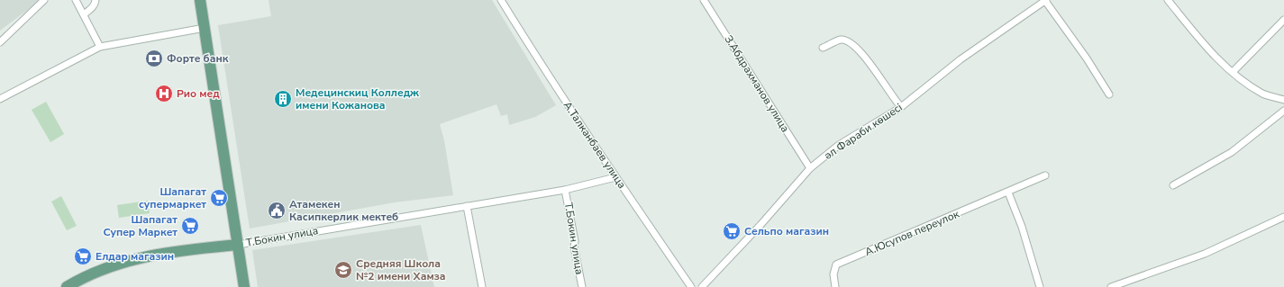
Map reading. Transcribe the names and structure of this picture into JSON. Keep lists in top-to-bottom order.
{
  "streets": {
    "main road": ["Т.Бокин улица"],
    "street": [
      "З.Абдрахманов улица",
      "әл Фараби көшесі",
      "А.Талканбаев улица",
      "А.Юсупов переулок"
    ]
  },
  "crossings": [
    ["З.Абдрахманов улица", "әл Фараби көшесі"],
    ["А.Талканбаев улица", "Т.Бокин улица"]
  ],
  "places": {
    "bank": ["Форте банк"],
    "hospital": ["Рио мед"],
    "building": ["Медецинскиц Колледж имени Кожанова"],
    "supermarket": [
      "Шапагат супермаркет",
      "Шапагат Супер Маркет",
      "Сельпо магазин",
      "Елдар магазин"
    ],
    "public building": ["Атамекен Касипкерлик мектеб"],
    "school or university": ["Средняя Школа №2 имени Хамза"]
  }
}
